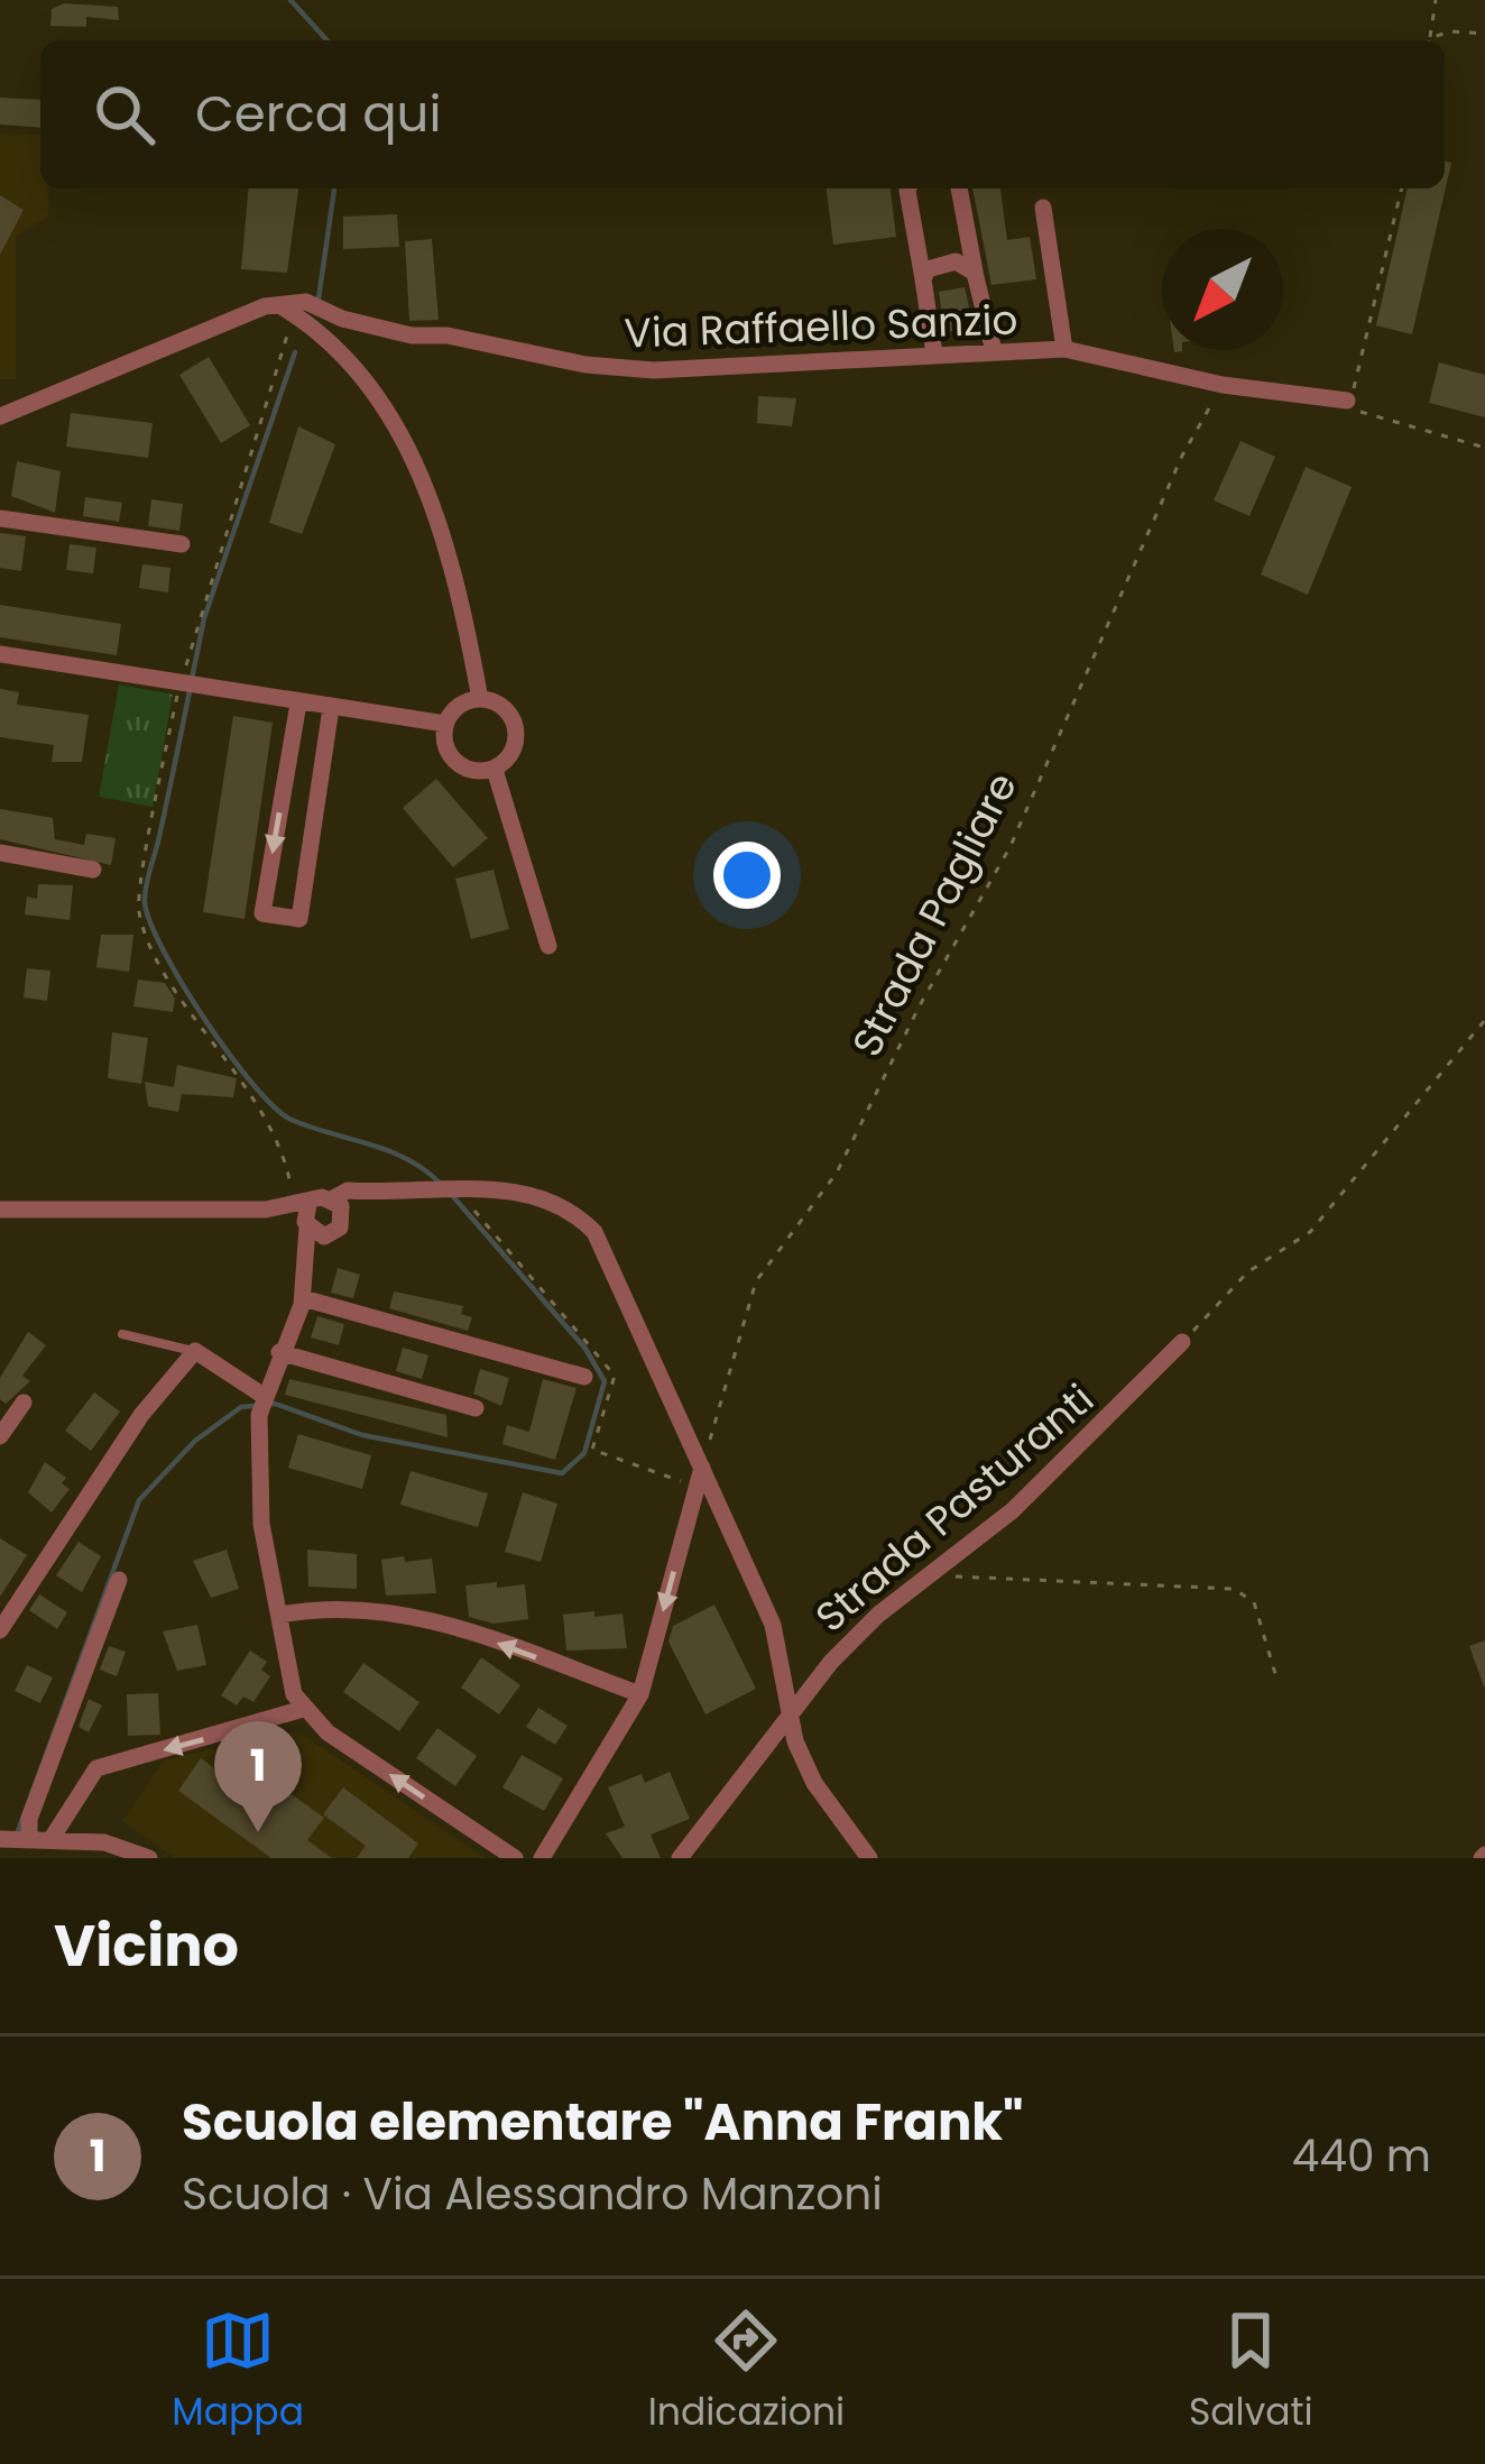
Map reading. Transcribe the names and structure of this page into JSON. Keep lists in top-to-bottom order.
{
  "streets": {
    "street": ["Via Raffaello Sanzio", "Strada Pasturanti"],
    "path": ["Strada Pagliare"]
  },
  "crossings": [
    ["Via Raffaello Sanzio", "Strada Pagliare"]
  ],
  "north": "bottom left",
  "page": {
    "search": "Cerca qui",
    "pins": "1",
    "heading": "Vicino",
    "list": [
      {
        "mark": "1",
        "name": "Scuola elementare \"Anna Frank\"",
        "note": "Scuola · Via Alessandro Manzoni",
        "value": "440 m"
      }
    ],
    "nav": ["Mappa", "Indicazioni", "Salvati"]
  }
}
